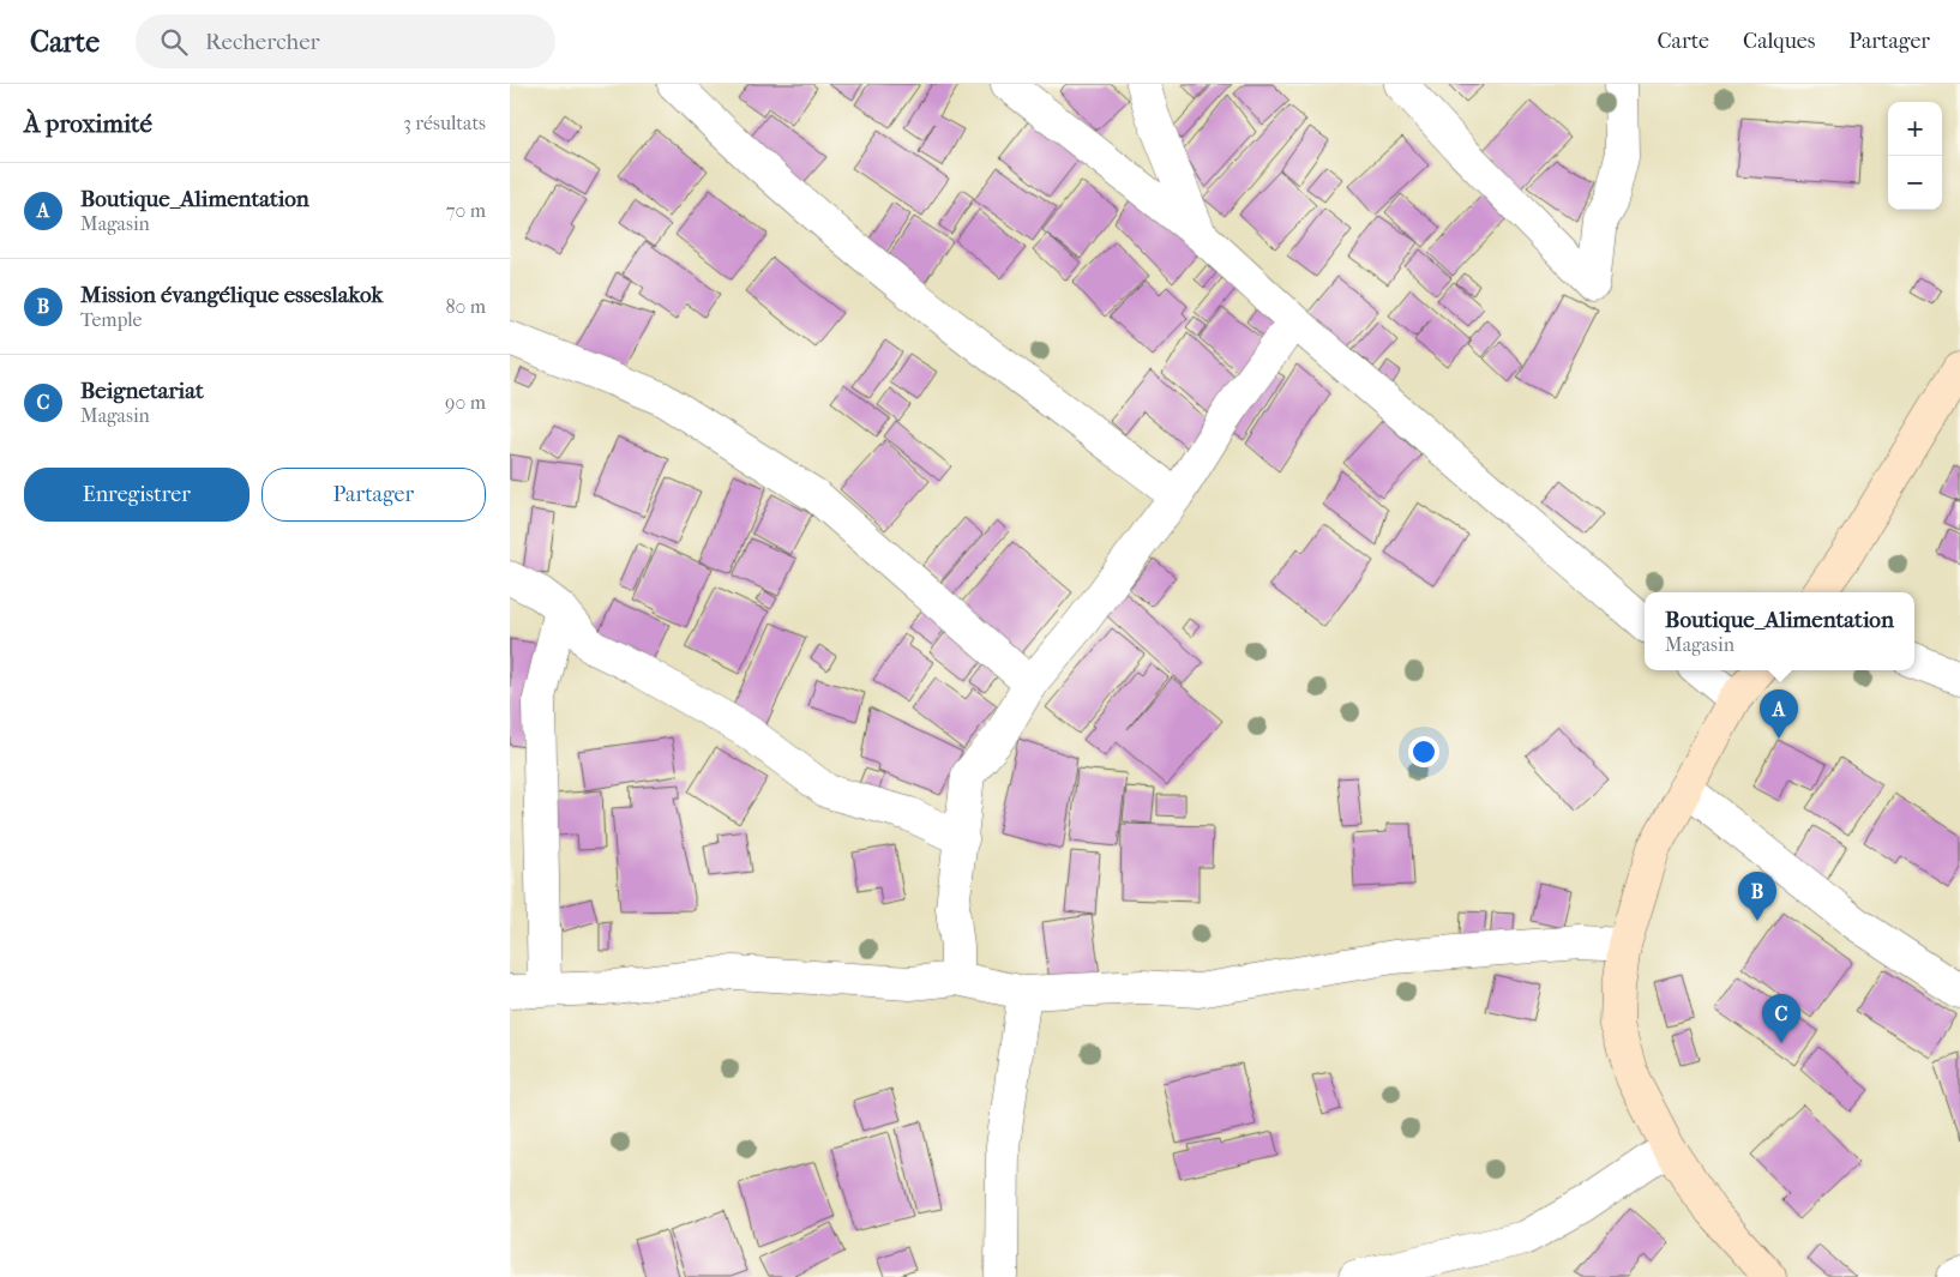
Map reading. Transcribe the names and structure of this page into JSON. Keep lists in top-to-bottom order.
{
  "page": {
    "header": "Carte",
    "search": "Rechercher",
    "nav": ["Carte", "Calques", "Partager"],
    "heading": ["À proximité", "3 résultats"],
    "map_buttons": ["+", "−"],
    "list": [
      {
        "mark": "A",
        "name": "Boutique_Alimentation",
        "note": "Magasin",
        "value": "70 m"
      },
      {
        "mark": "B",
        "name": "Mission évangélique esseslakok",
        "note": "Temple",
        "value": "80 m"
      },
      {
        "mark": "C",
        "name": "Beignetariat",
        "note": "Magasin",
        "value": "90 m"
      }
    ],
    "buttons": ["Enregistrer", "Partager"],
    "popup": ["Boutique_Alimentation", "Magasin"],
    "pins": ["A", "B", "C"]
  }
}
